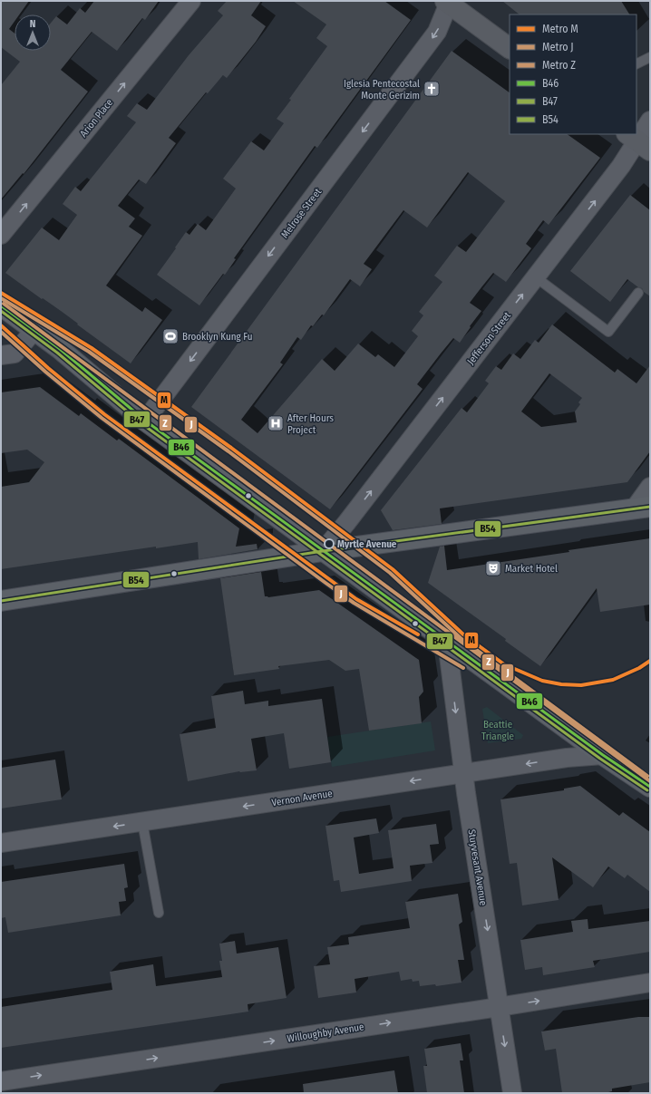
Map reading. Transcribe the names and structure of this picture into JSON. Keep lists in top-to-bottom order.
{
  "streets": {
    "street": [
      "Arion Place",
      "Melrose Street",
      "Jefferson Street",
      "Vernon Avenue",
      "Stuyvesant Avenue",
      "Willoughby Avenue"
    ]
  },
  "crossings": [
    ["Vernon Avenue", "Stuyvesant Avenue"],
    ["Stuyvesant Avenue", "Willoughby Avenue"]
  ],
  "one_way": [
    "Arion Place",
    "Melrose Street",
    "Jefferson Street",
    "Vernon Avenue",
    "Stuyvesant Avenue",
    "Willoughby Avenue"
  ],
  "parks": ["Beattie Triangle"],
  "places": {
    "church": ["Iglesia Pentecostal Monte Gerizim"],
    "sports": ["Brooklyn Kung Fu"],
    "hospital": ["After Hours Project"],
    "other": ["Myrtle Avenue"],
    "theatre": ["Market Hotel"]
  },
  "lines": [
    "metro line M",
    "metro line J",
    "metro line Z",
    "transit line B46",
    "transit line B47",
    "transit line B54"
  ],
  "legend": [
    "Metro M",
    "Metro J",
    "Metro Z",
    "B46",
    "B47",
    "B54"
  ],
  "north": "top"
}
